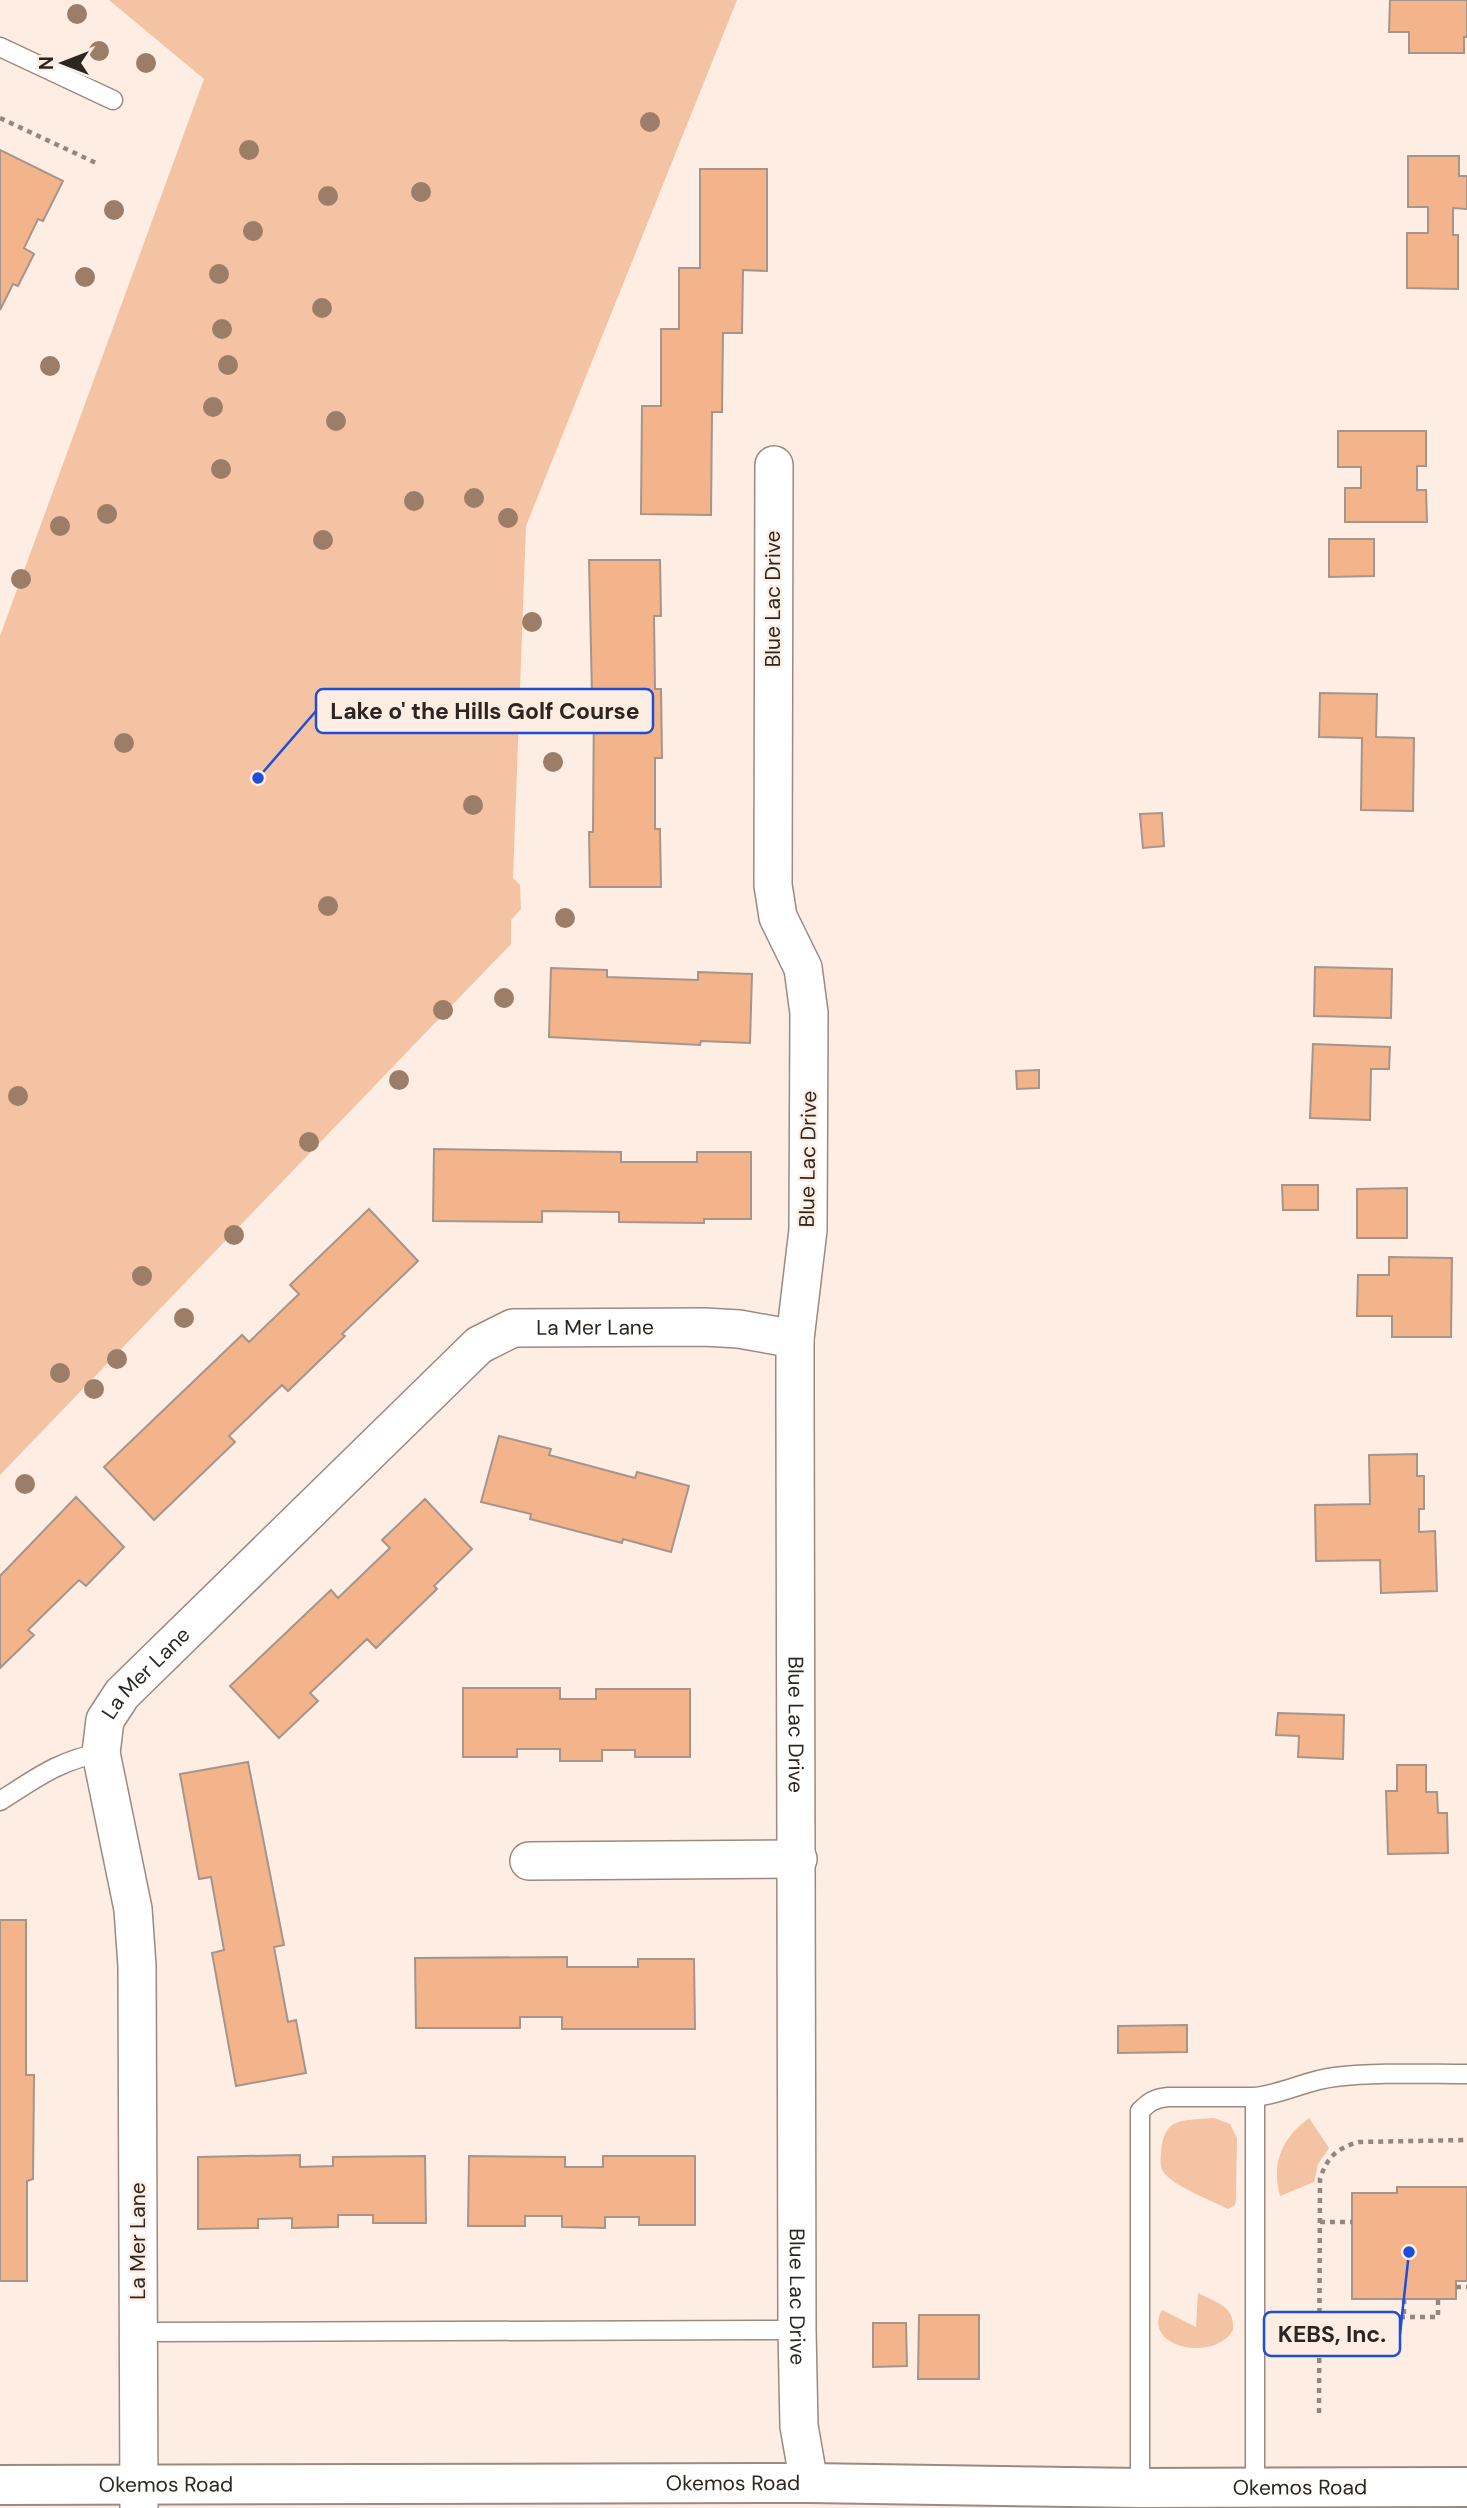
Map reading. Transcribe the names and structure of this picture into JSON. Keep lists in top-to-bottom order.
{
  "streets": {
    "street": ["Blue Lac Drive", "La Mer Lane", "Okemos Road"]
  },
  "crossings": [
    ["Blue Lac Drive", "La Mer Lane"],
    ["Blue Lac Drive", "Okemos Road"],
    ["La Mer Lane", "Okemos Road"]
  ],
  "places": ["Lake o' the Hills Golf Course", "KEBS, Inc."],
  "north": "left"
}
